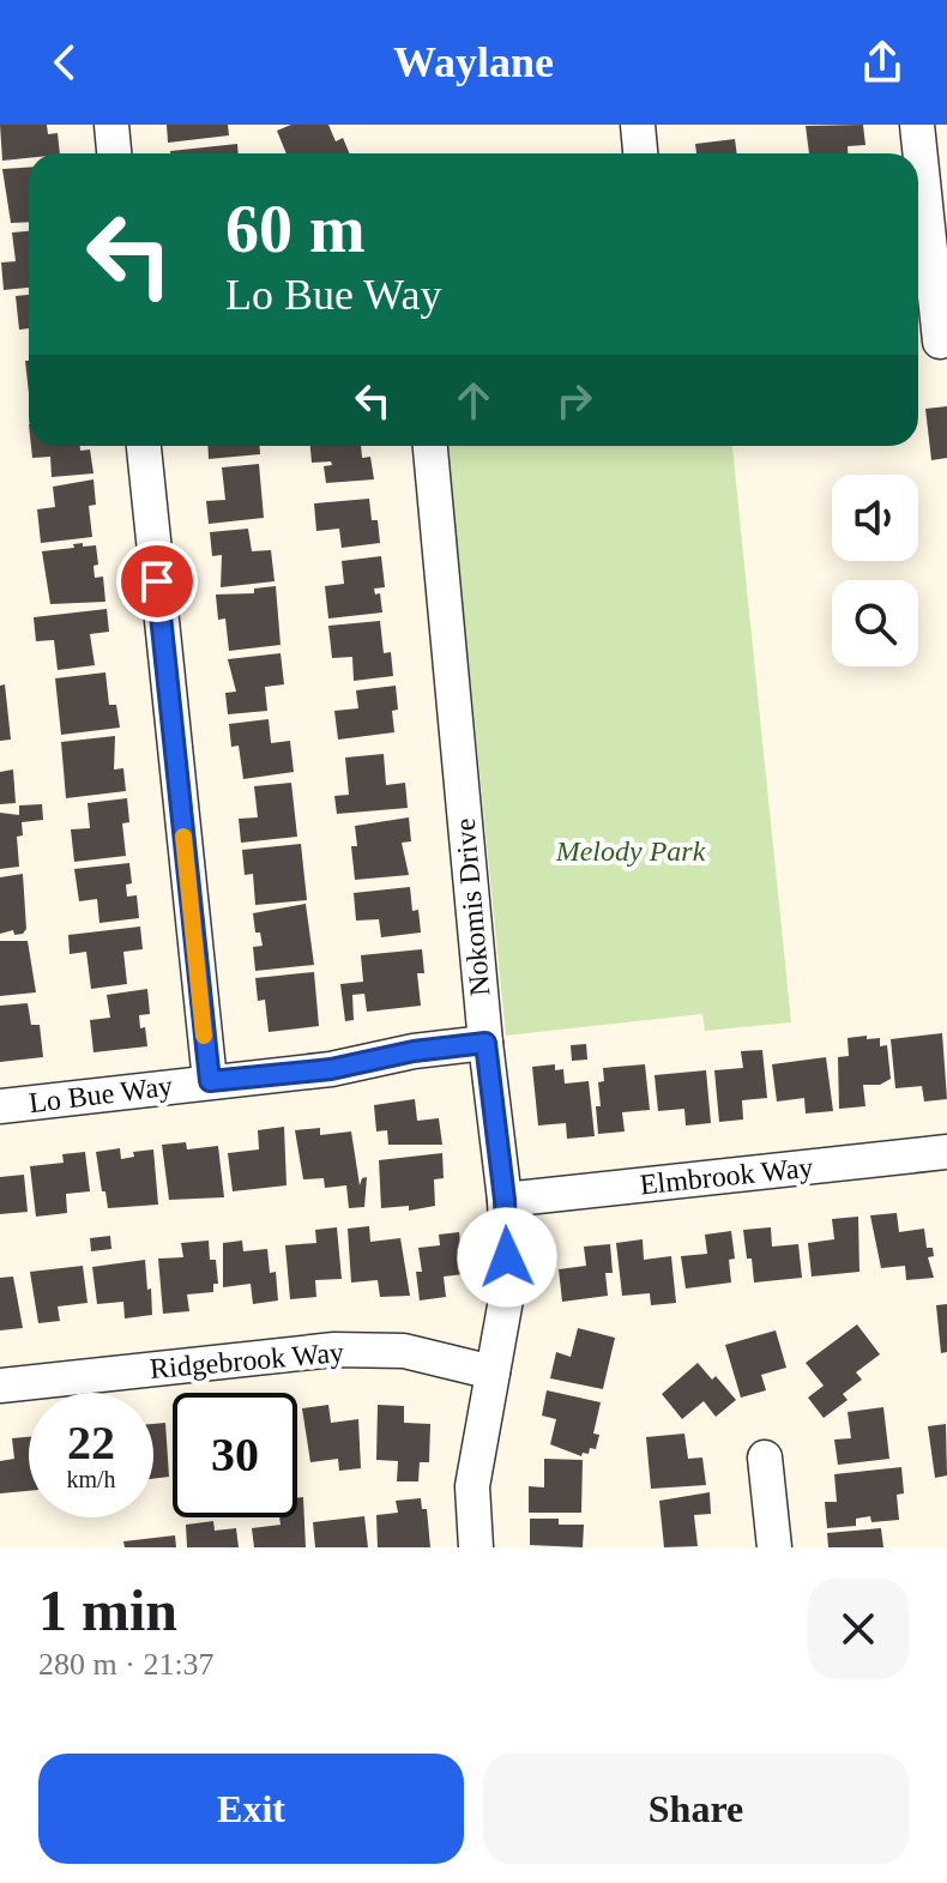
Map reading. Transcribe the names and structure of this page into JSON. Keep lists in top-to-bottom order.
{
  "streets": {
    "street": [
      "Nokomis Drive",
      "Lo Bue Way",
      "Elmbrook Way",
      "Ridgebrook Way"
    ]
  },
  "crossings": [
    ["Nokomis Drive", "Lo Bue Way"],
    ["Nokomis Drive", "Elmbrook Way"],
    ["Nokomis Drive", "Ridgebrook Way"]
  ],
  "parks": ["Melody Park"],
  "page": {
    "header": "Waylane",
    "turn": ["60 m", "Lo Bue Way"],
    "speed": "22 km/h",
    "limit": "30",
    "heading": ["1 min", "280 m · 21:37"],
    "buttons": ["Exit", "Share"]
  }
}
